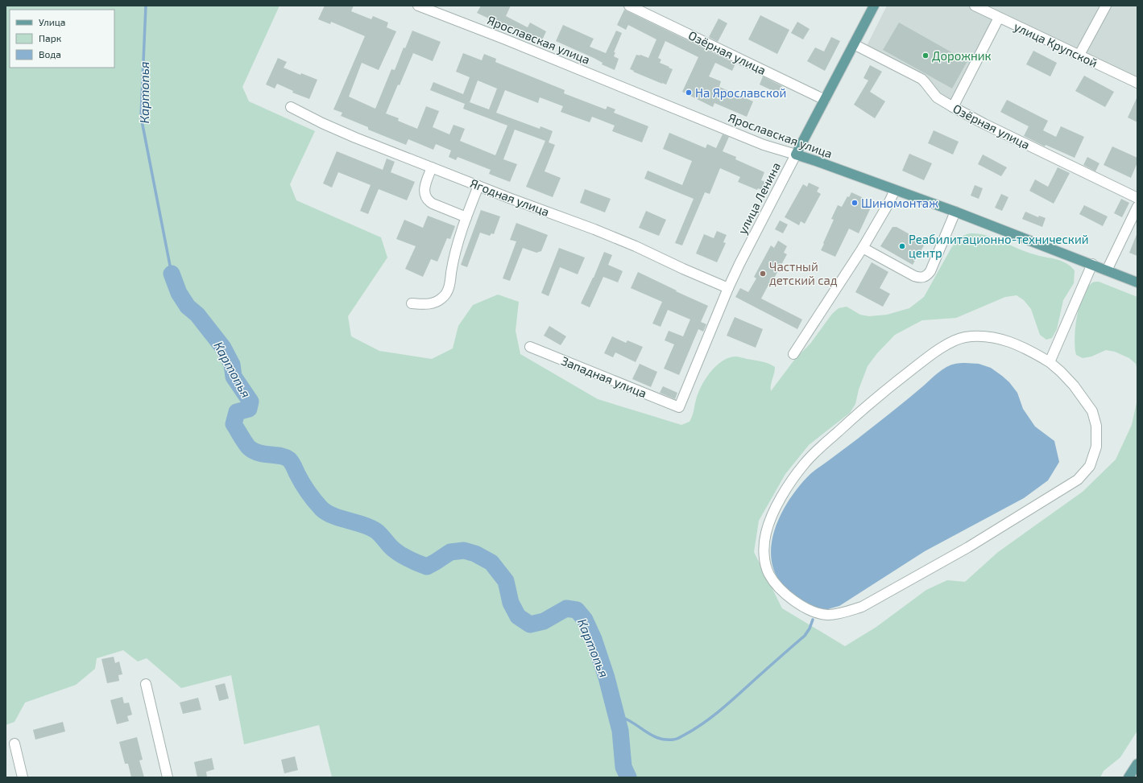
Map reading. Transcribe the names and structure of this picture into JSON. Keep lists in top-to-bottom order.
{
  "streets": {
    "main road": ["Ярославская улица", "улица Ленина"],
    "street": [
      "улица Крупской",
      "Озёрная улица",
      "Ягодная улица",
      "Западная улица"
    ]
  },
  "crossings": [
    ["Ярославская улица", "улица Ленина"],
    ["Озёрная улица", "улица Ленина"],
    ["Ягодная улица", "улица Ленина"],
    ["улица Ленина", "Западная улица"]
  ],
  "water": ["Картопья"],
  "places": [
    "Дорожник",
    "На Ярославской",
    "Шиномонтаж",
    "Реабилитационно-технический центр",
    "Частный детский сад"
  ],
  "legend": ["Улица", "Парк", "Вода"]
}
